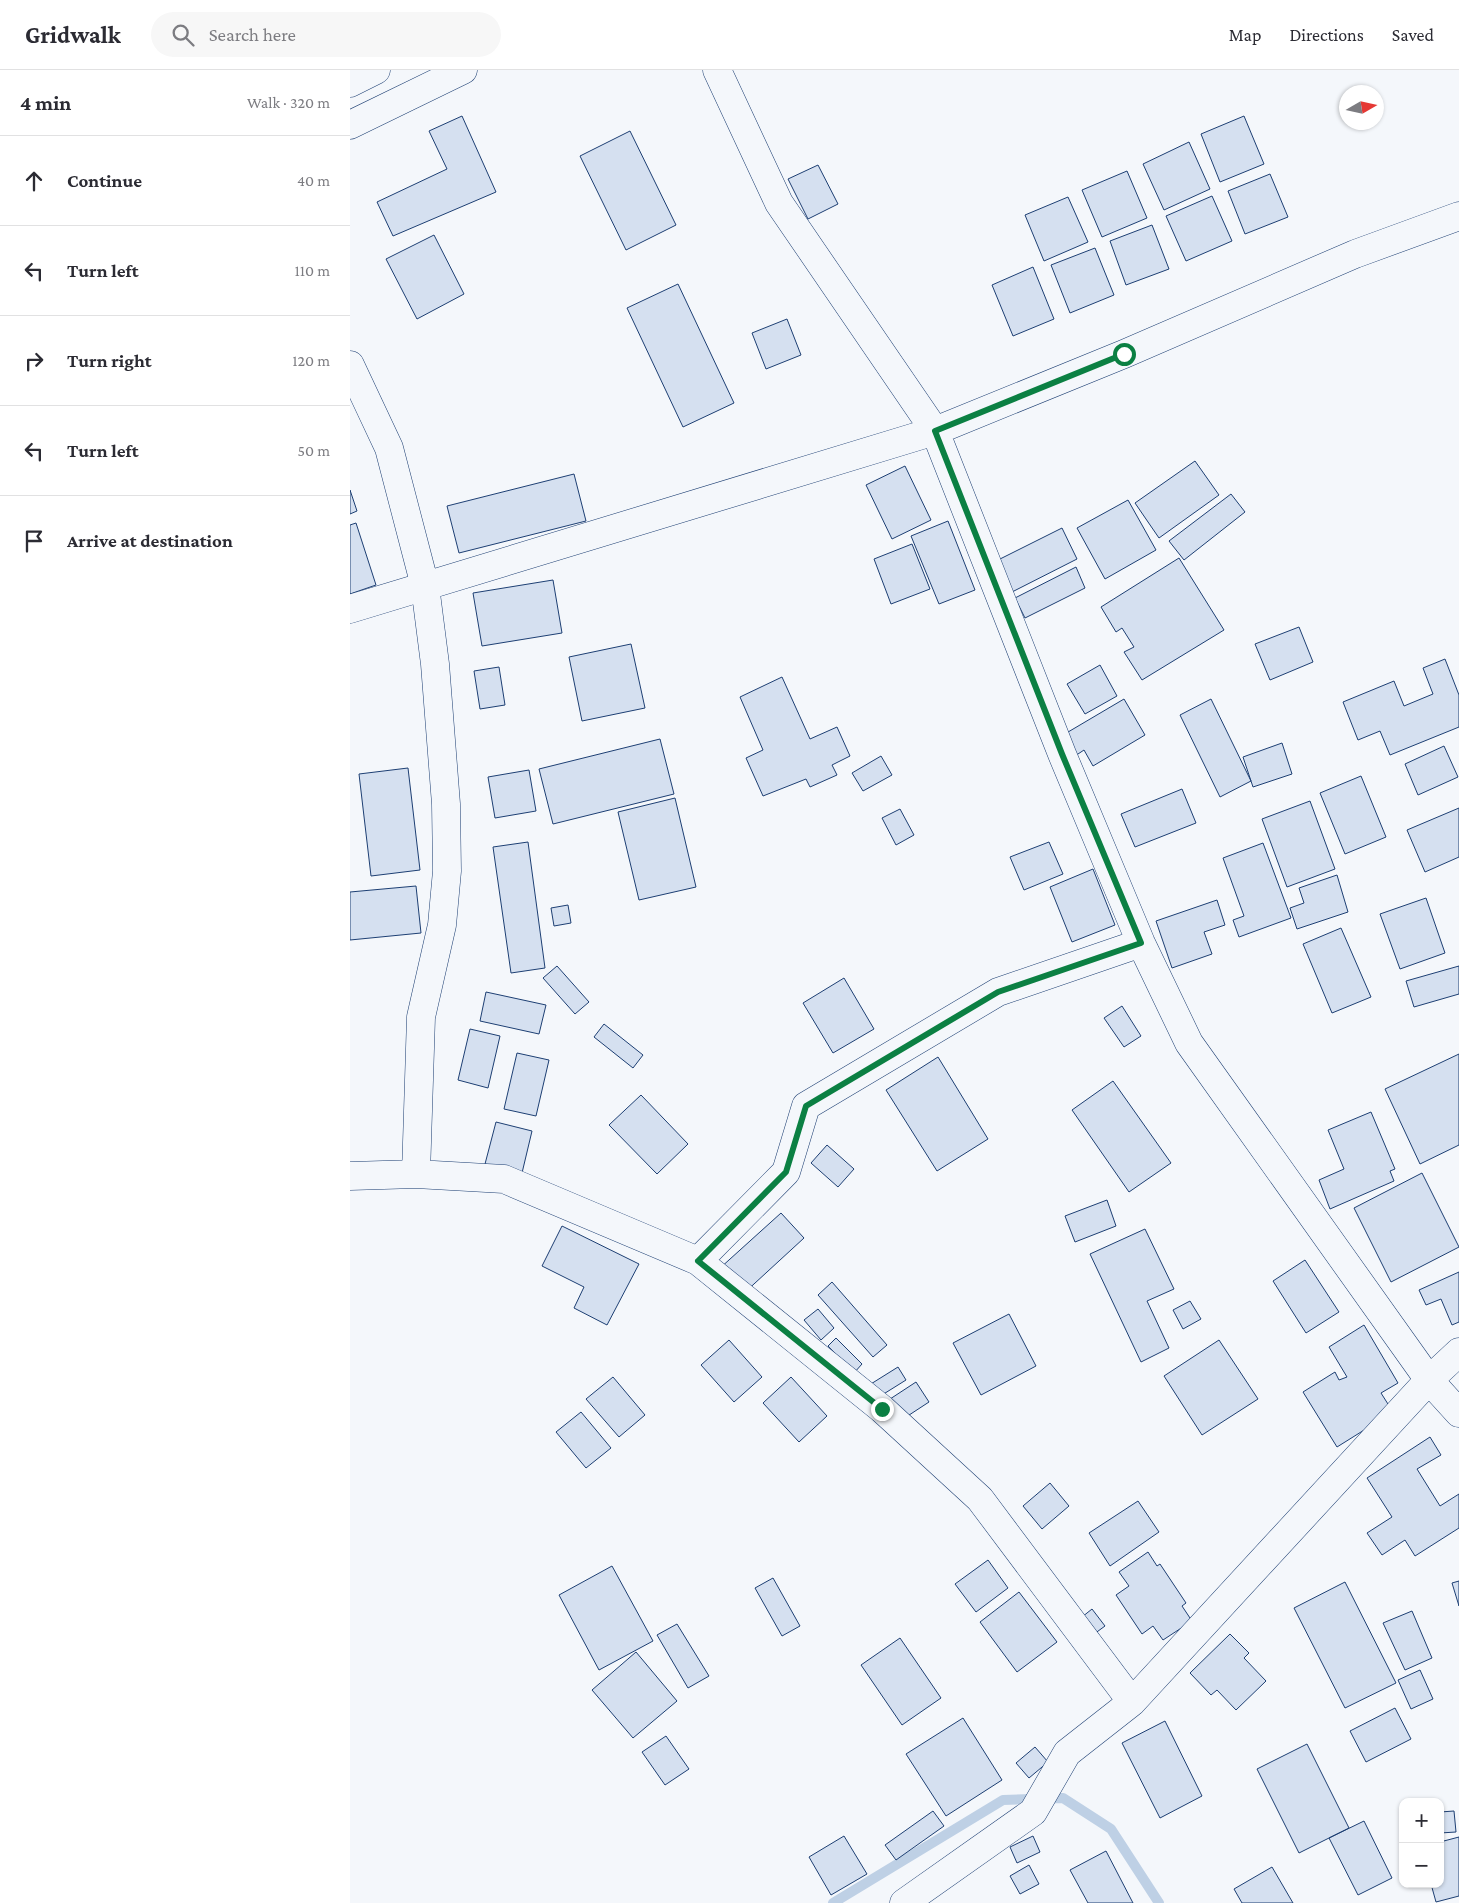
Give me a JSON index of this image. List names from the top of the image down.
{
  "north": "right",
  "page": {
    "header": "Gridwalk",
    "search": "Search here",
    "nav": ["Map", "Directions", "Saved"],
    "heading": ["4 min", "Walk · 320 m"],
    "list": [
      ["Continue", "40 m"],
      ["Turn left", "110 m"],
      ["Turn right", "120 m"],
      ["Turn left", "50 m"],
      "Arrive at destination"
    ],
    "map_buttons": ["+", "−"]
  }
}
